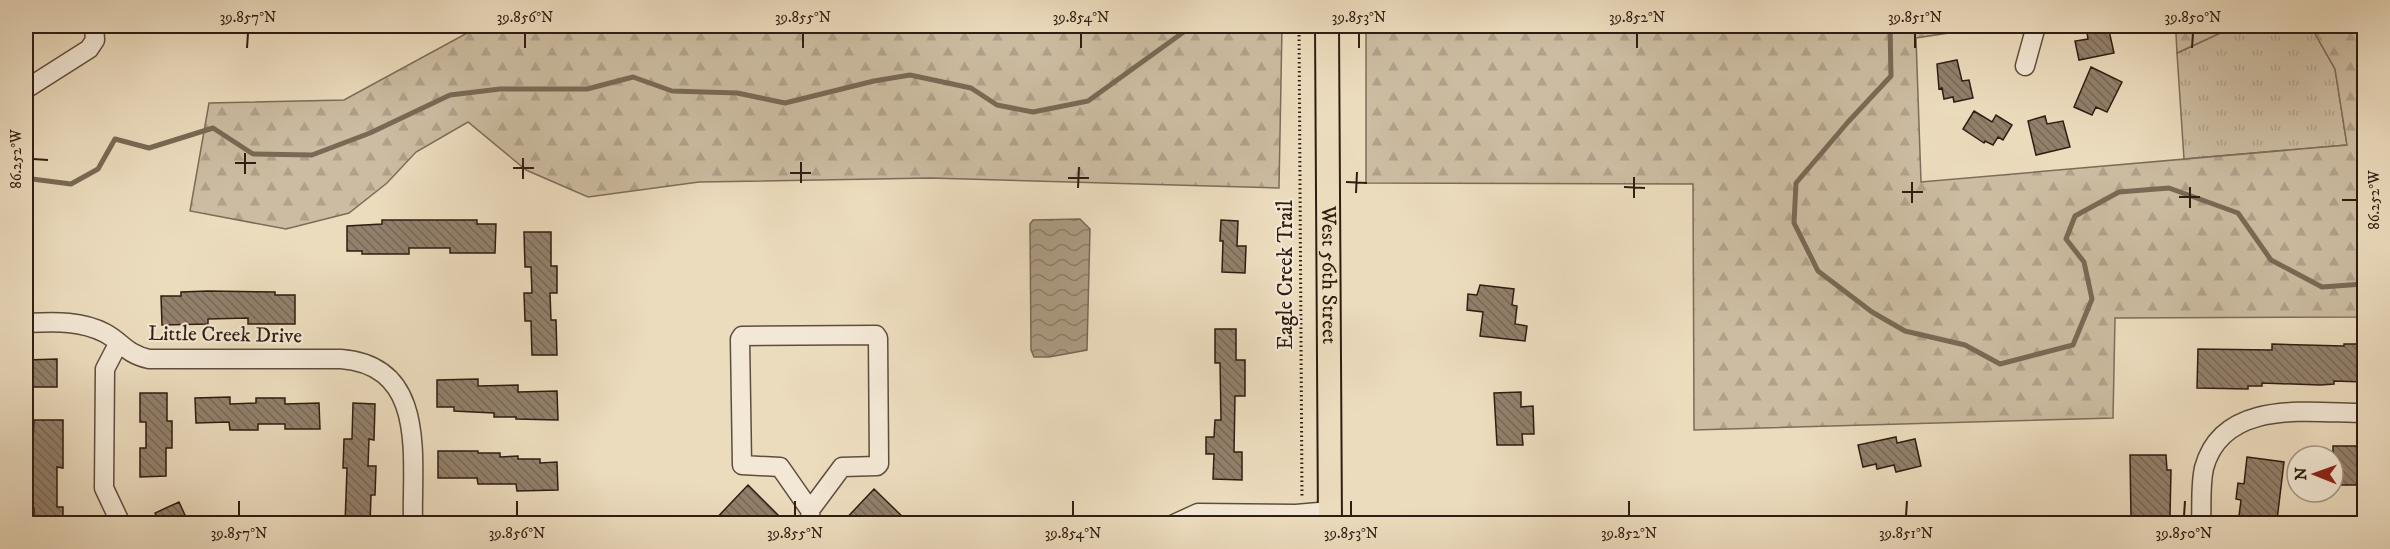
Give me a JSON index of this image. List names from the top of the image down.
{
  "streets": {
    "main road": ["West 56th Street"],
    "street": ["Little Creek Drive"],
    "path": ["Eagle Creek Trail"]
  },
  "north": "left",
  "coordinates": [
    "39.857°N",
    "39.856°N",
    "39.855°N",
    "39.854°N",
    "39.853°N",
    "39.852°N",
    "39.851°N",
    "39.850°N",
    "86.252°W"
  ]
}
